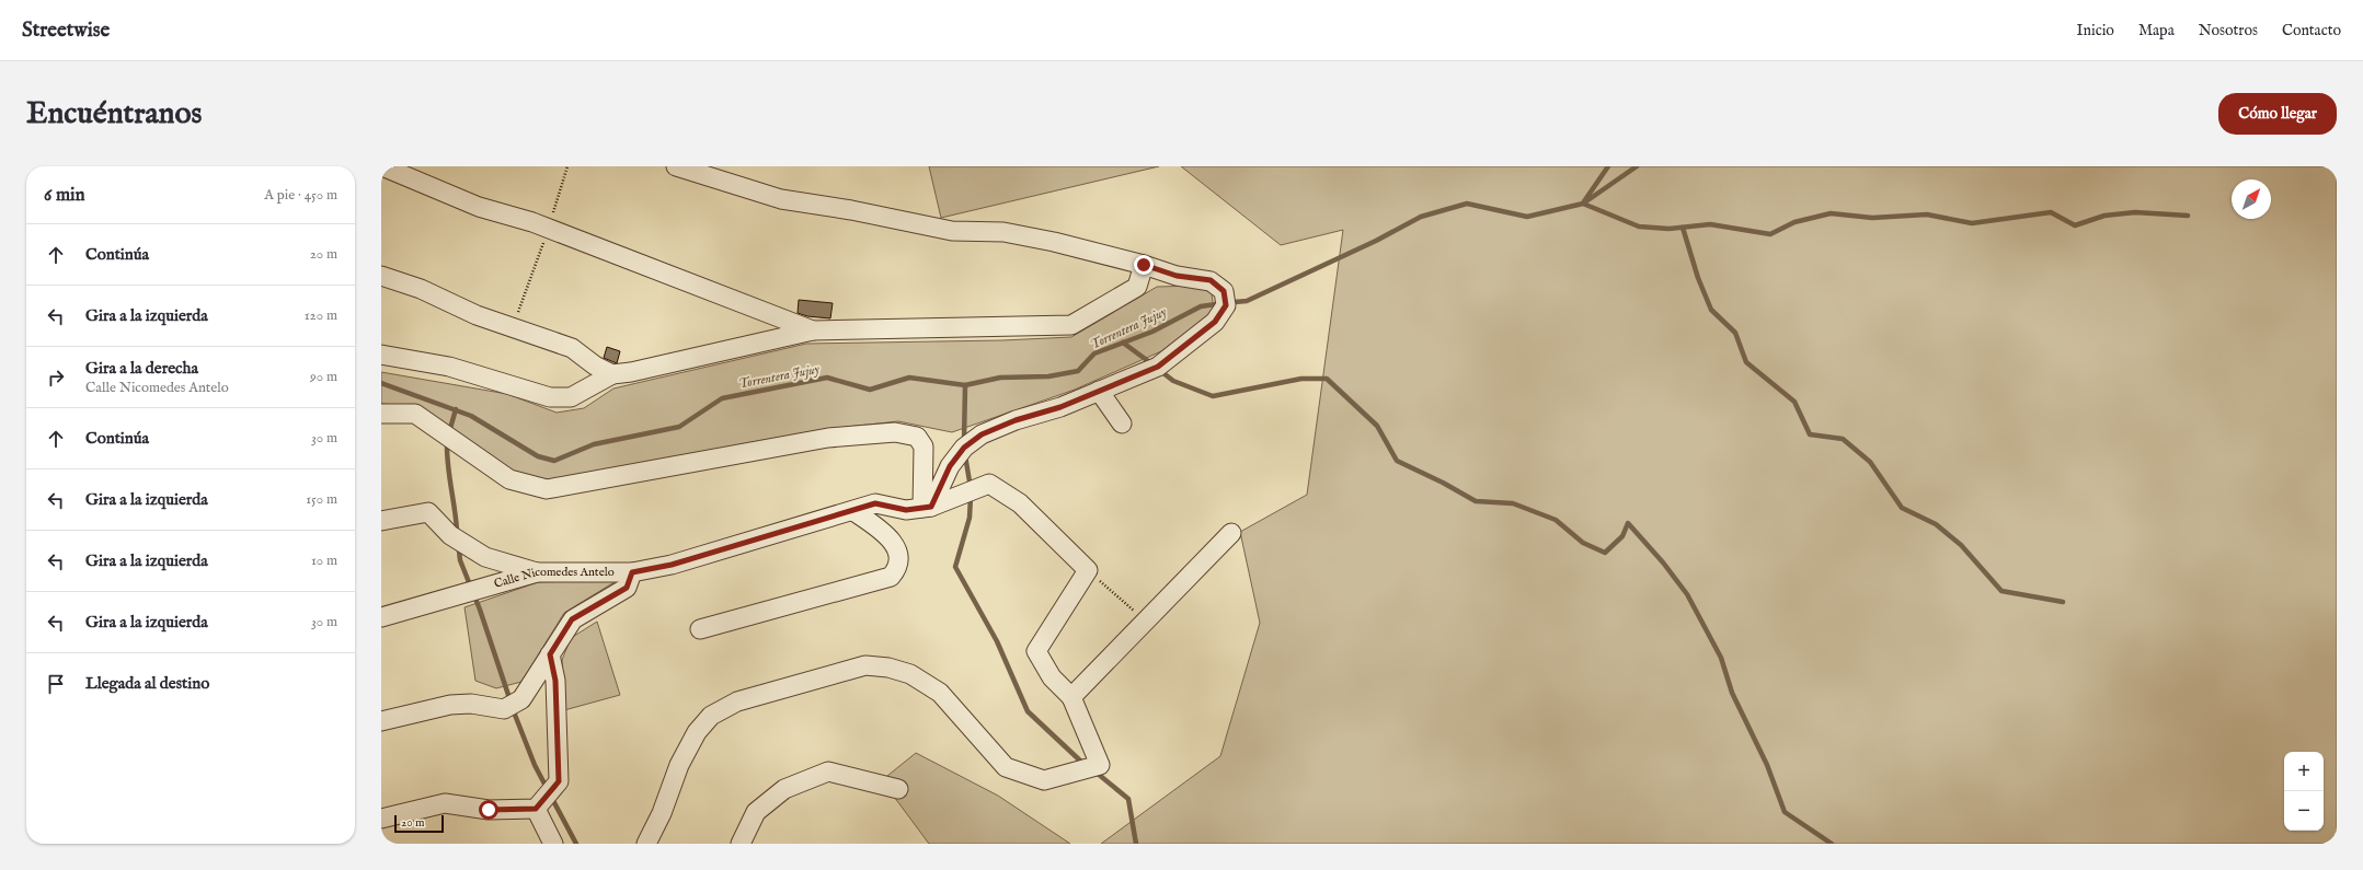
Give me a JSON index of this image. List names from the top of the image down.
{
  "streets": {
    "street": ["Calle Nicomedes Antelo"]
  },
  "water": ["Torrentera Jujuy"],
  "scale_bar": "20 m",
  "north": "top right",
  "page": {
    "header": "Streetwise",
    "nav": [
      "Inicio",
      "Mapa",
      "Nosotros",
      "Contacto"
    ],
    "buttons": "Cómo llegar",
    "title": "Encuéntranos",
    "heading": ["6 min", "A pie · 450 m"],
    "list": [
      ["Continúa", "20 m"],
      ["Gira a la izquierda", "120 m"],
      ["Gira a la derecha", "Calle Nicomedes Antelo", "90 m"],
      ["Continúa", "30 m"],
      ["Gira a la izquierda", "150 m"],
      ["Gira a la izquierda", "10 m"],
      ["Gira a la izquierda", "30 m"],
      "Llegada al destino"
    ],
    "map_buttons": ["+", "−"],
    "scale": "20 m"
  }
}
